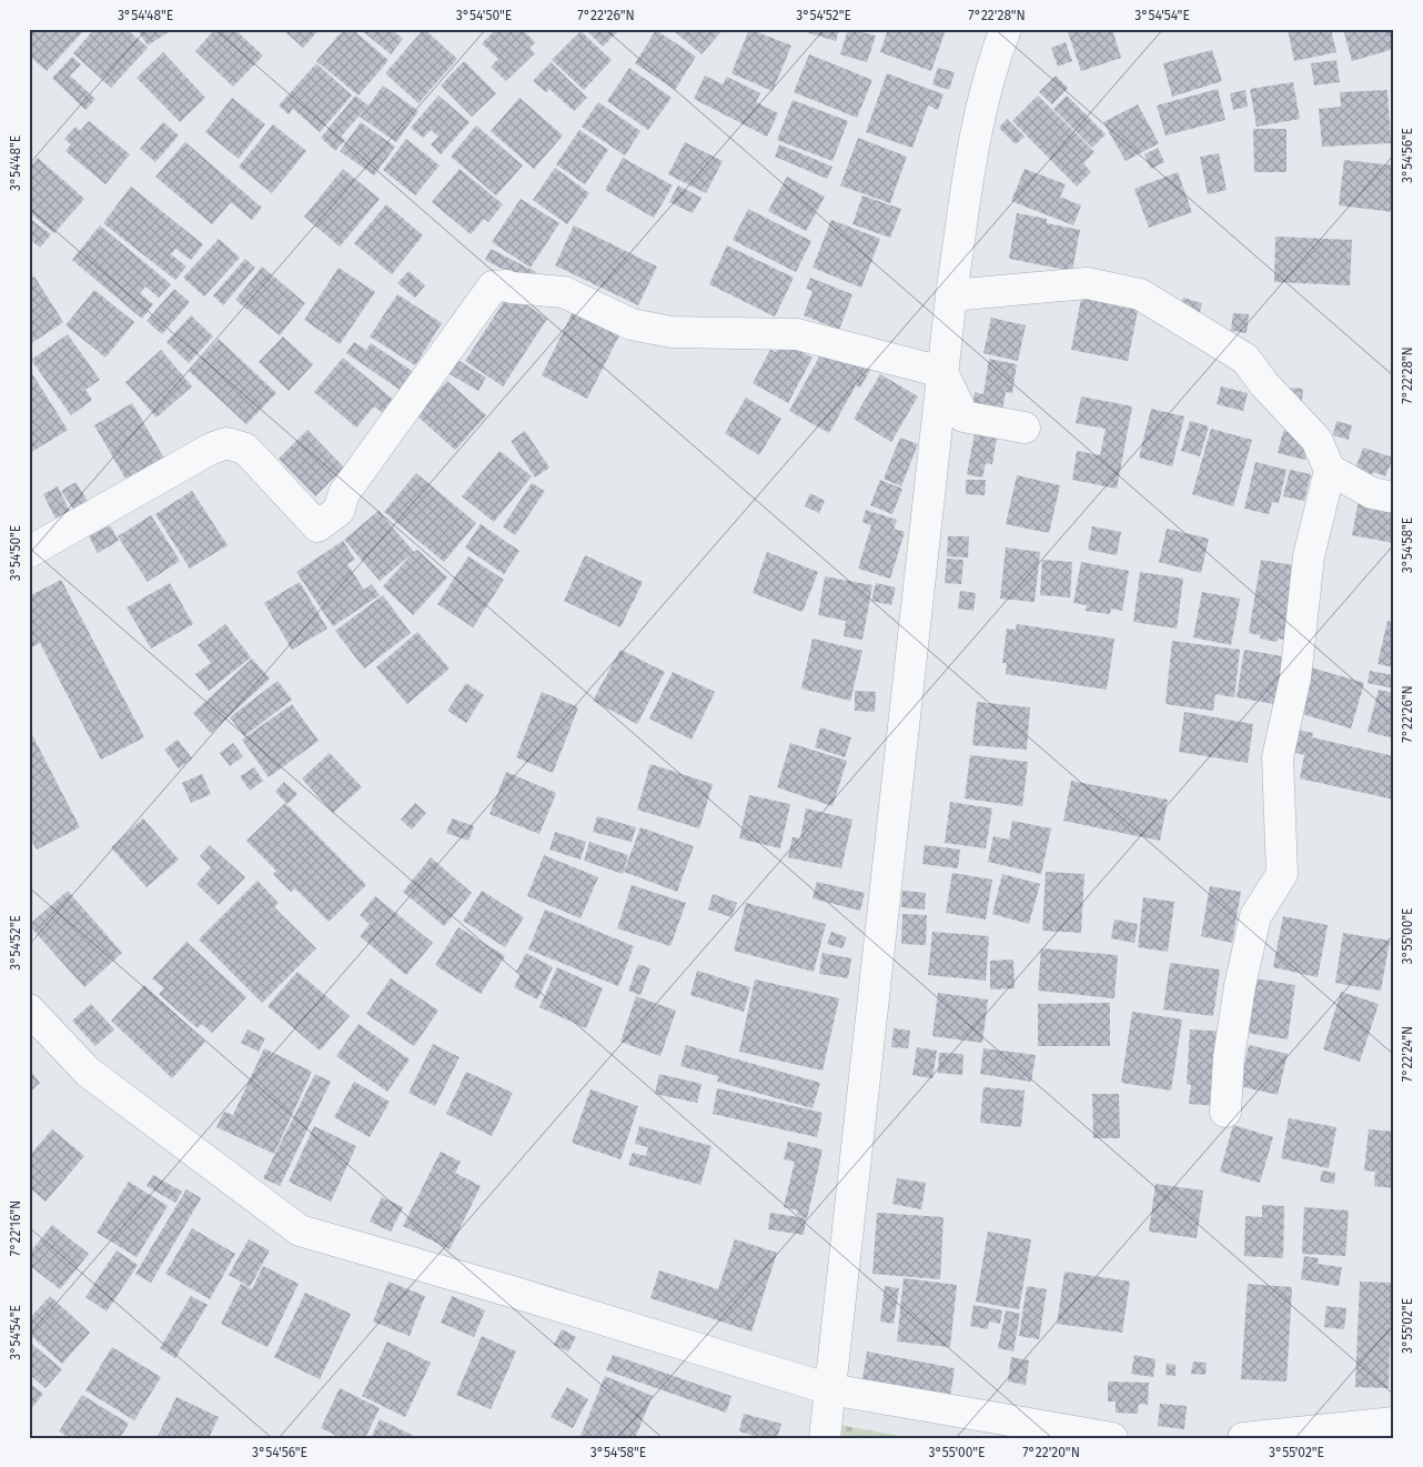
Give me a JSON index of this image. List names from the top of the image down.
{
  "coordinates": [
    "3°54'48\"E",
    "3°54'50\"E",
    "7°22'26\"N",
    "3°54'52\"E",
    "7°22'28\"N",
    "3°54'54\"E",
    "3°54'56\"E",
    "3°54'58\"E",
    "3°55'00\"E",
    "7°22'24\"N",
    "7°22'16\"N",
    "3°55'02\"E",
    "7°22'20\"N"
  ]
}
